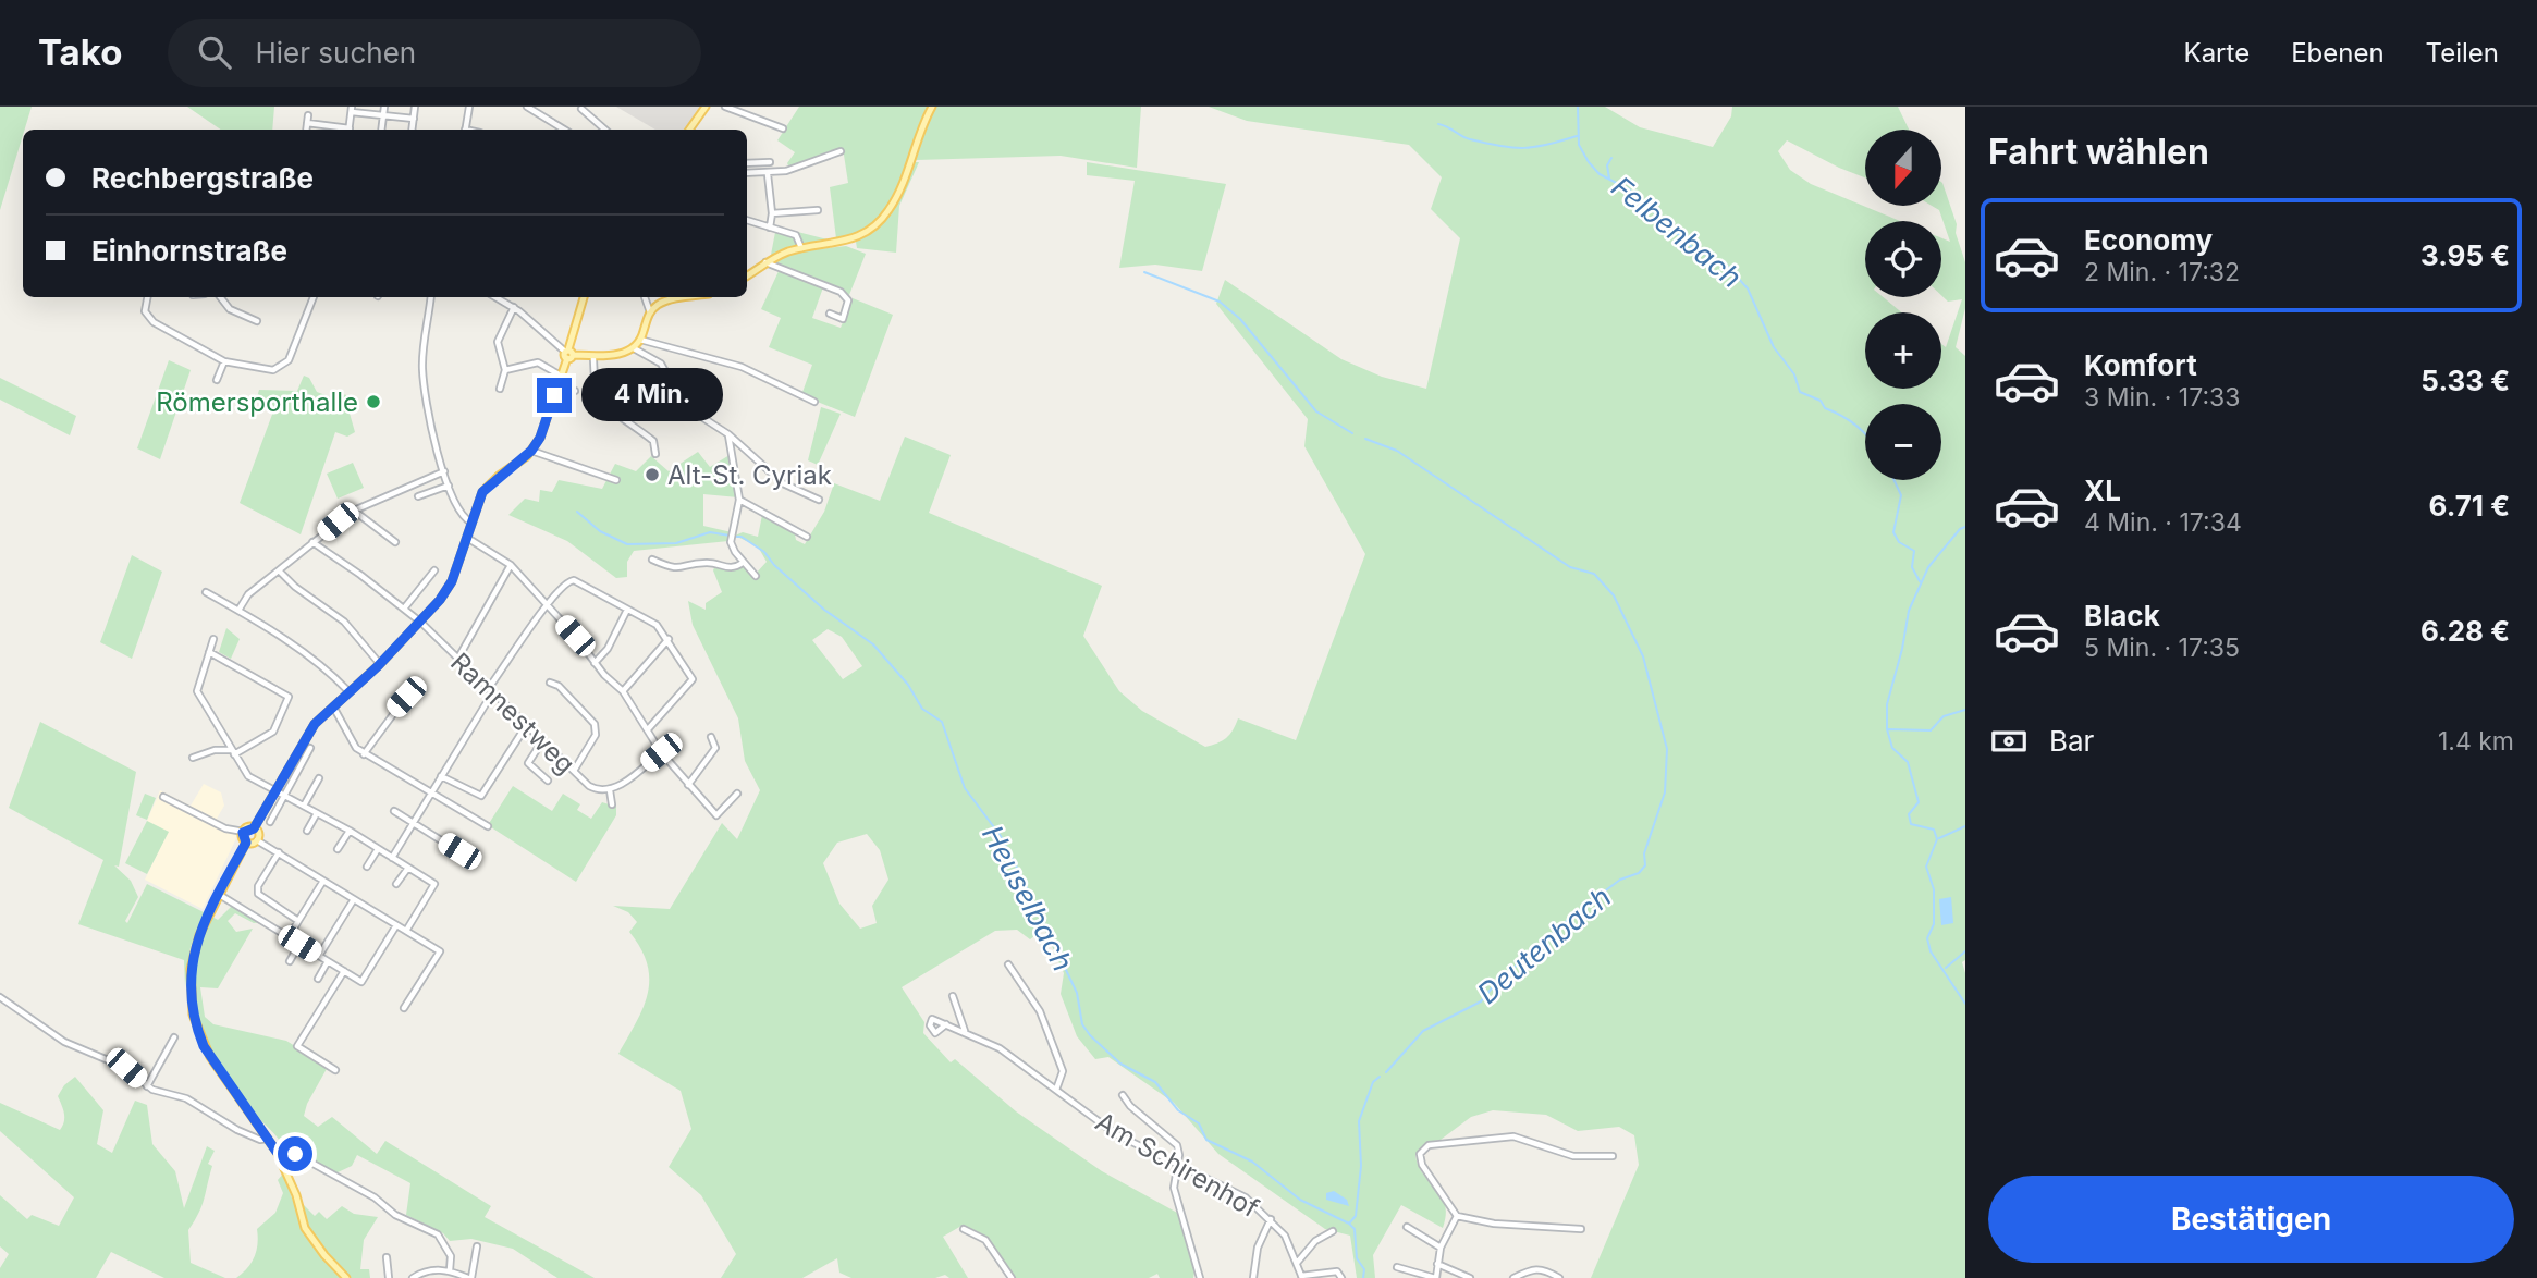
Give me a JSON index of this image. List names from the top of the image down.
{
  "streets": {
    "street": ["Ramnestweg", "Am Schirenhof"]
  },
  "water": ["Felbenbach", "Heuselbach", "Deutenbach"],
  "places": ["Römersporthalle", "Alt-St. Cyriak"],
  "north": "bottom",
  "page": {
    "header": "Tako",
    "search": "Hier suchen",
    "nav": ["Karte", "Ebenen", "Teilen"],
    "heading": "Fahrt wählen",
    "map_buttons": ["+", "−"],
    "banner": ["Rechbergstraße", "Einhornstraße"],
    "list": [
      {
        "name": "Economy",
        "note": "2 Min. · 17:32",
        "value": "3.95 €"
      },
      {
        "name": "Komfort",
        "note": "3 Min. · 17:33",
        "value": "5.33 €"
      },
      {
        "name": "XL",
        "note": "4 Min. · 17:34",
        "value": "6.71 €"
      },
      {
        "name": "Black",
        "note": "5 Min. · 17:35",
        "value": "6.28 €"
      }
    ],
    "bubble": "4 Min.",
    "pay": ["Bar", "1.4 km"],
    "buttons": "Bestätigen"
  }
}
